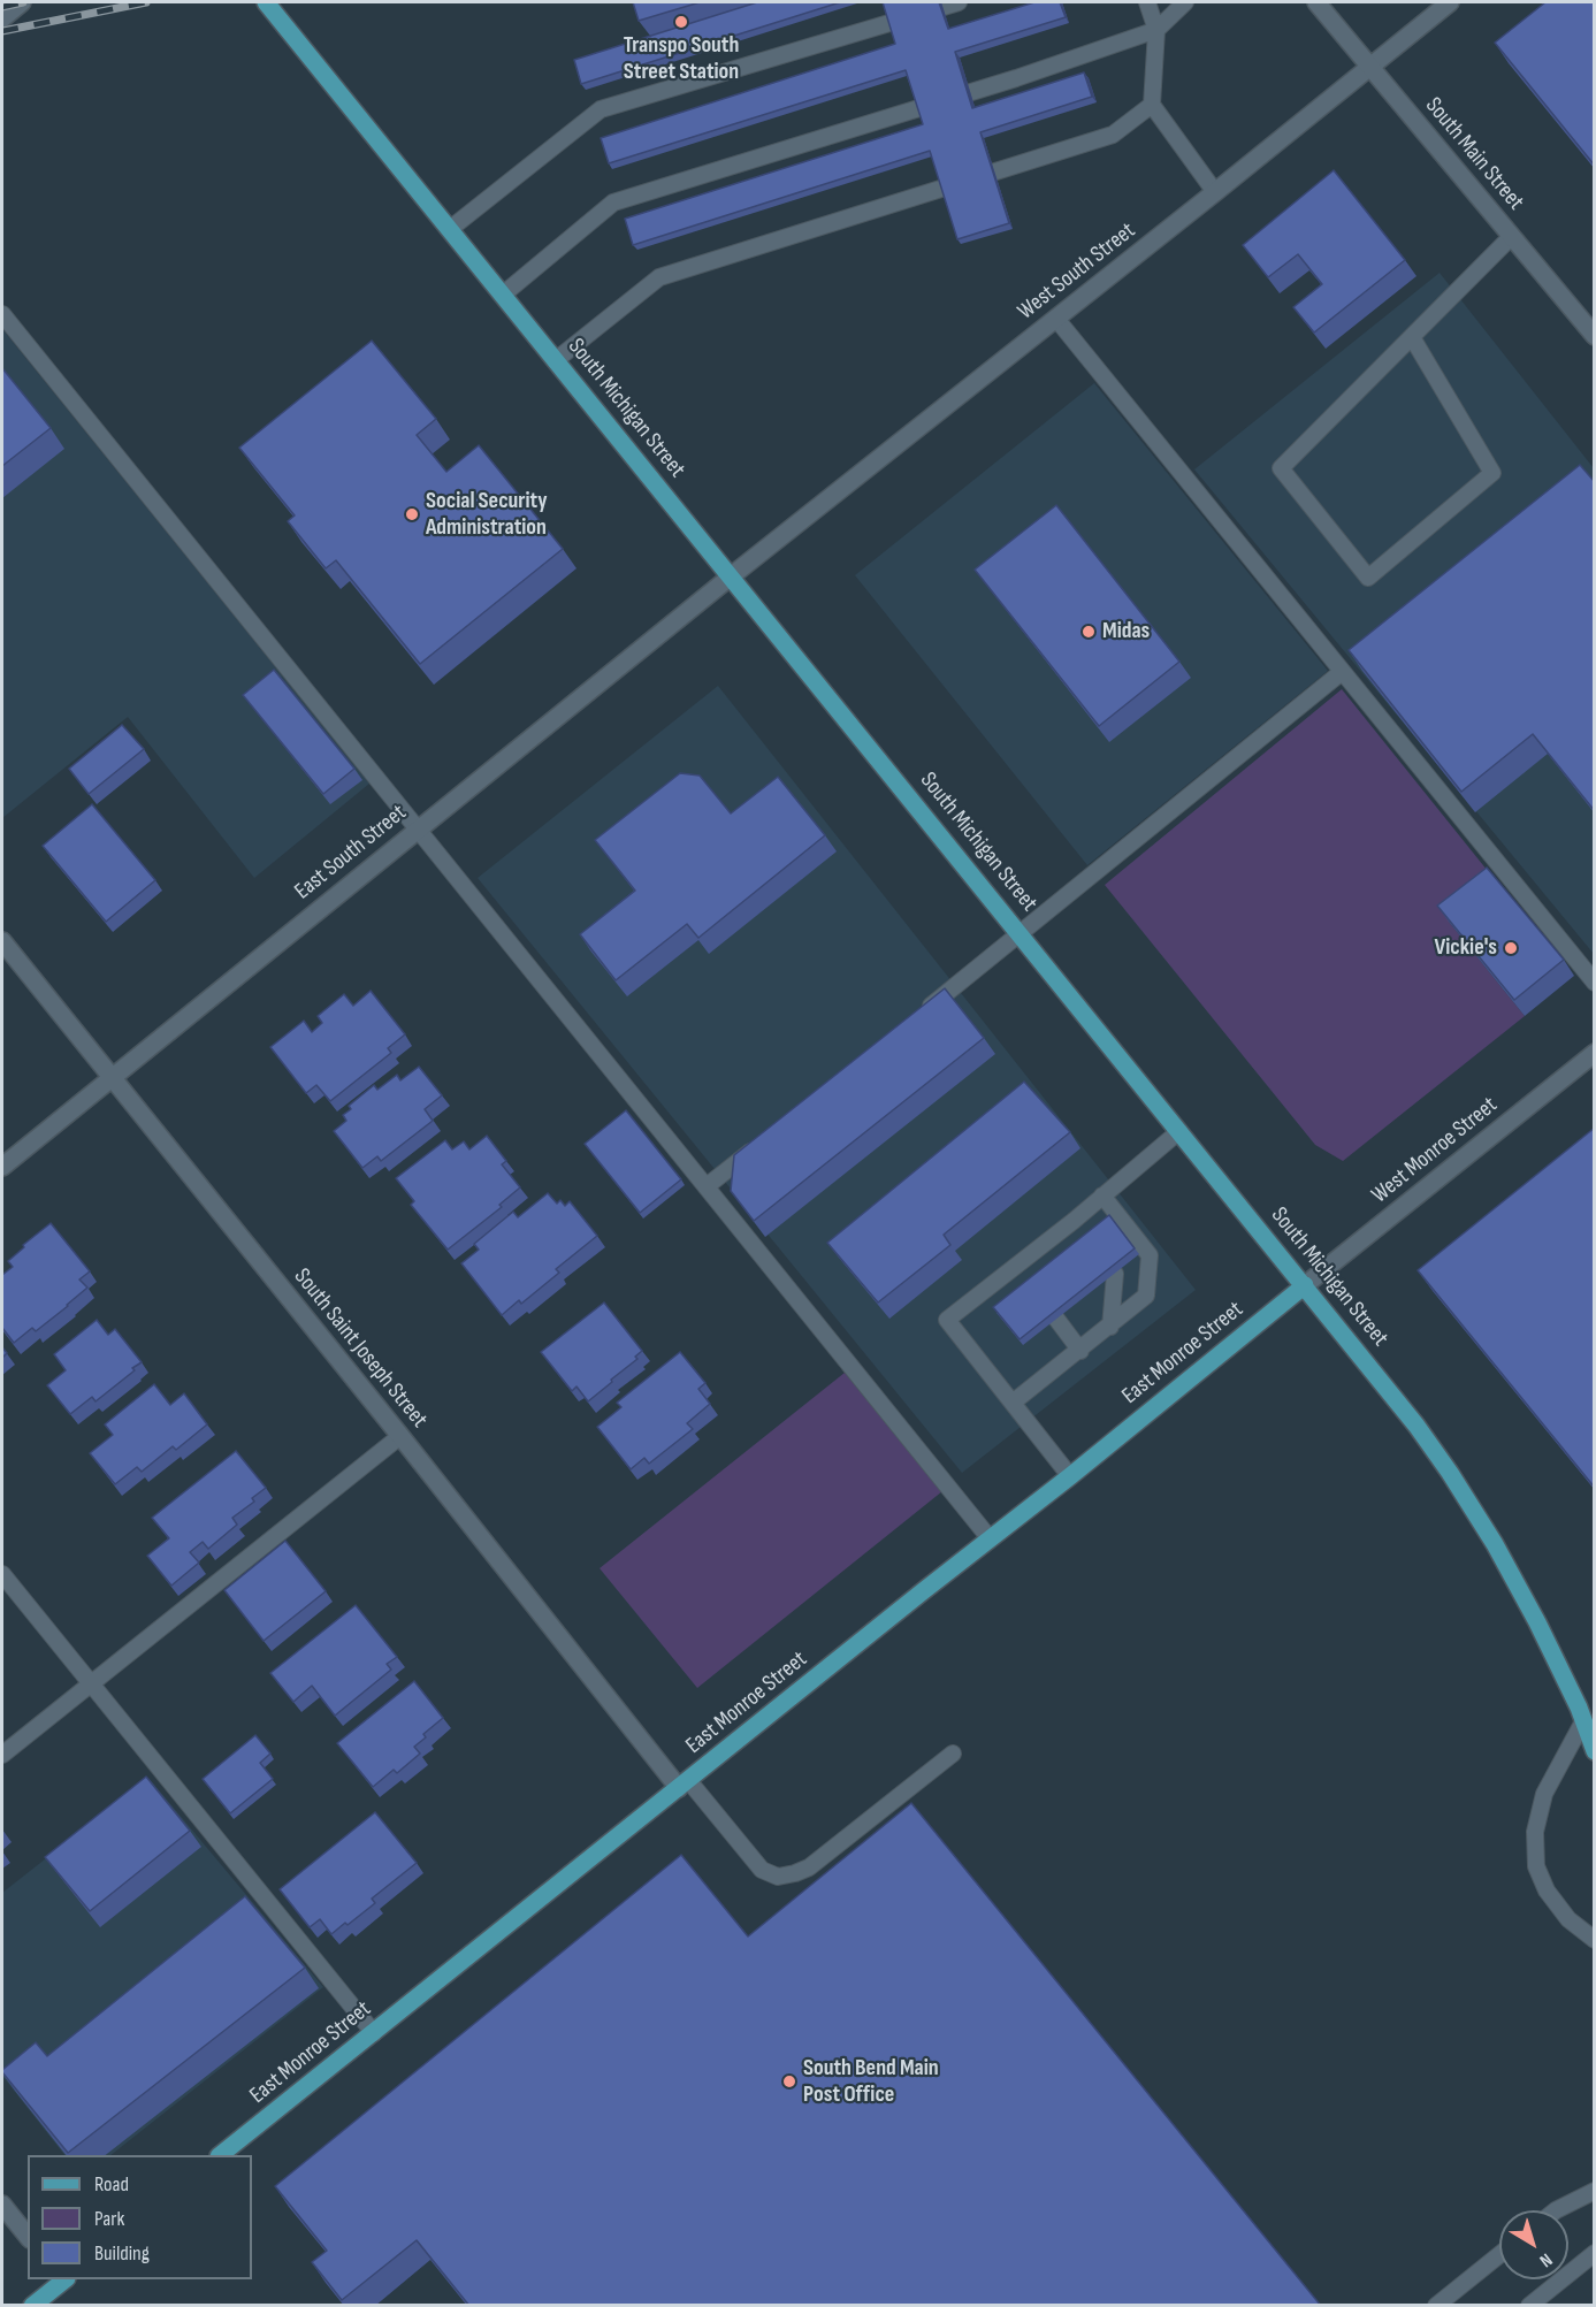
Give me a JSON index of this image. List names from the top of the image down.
{
  "streets": {
    "main road": ["South Michigan Street", "East Monroe Street"],
    "street": [
      "South Main Street",
      "West South Street",
      "East South Street",
      "West Monroe Street",
      "South Saint Joseph Street"
    ]
  },
  "crossings": [
    ["South Main Street", "West South Street"],
    ["West South Street", "South Michigan Street"],
    ["West South Street", "East South Street"],
    ["South Michigan Street", "East South Street"],
    ["South Michigan Street", "West Monroe Street"],
    ["South Michigan Street", "East Monroe Street"],
    ["East South Street", "South Saint Joseph Street"],
    ["West Monroe Street", "East Monroe Street"],
    ["South Saint Joseph Street", "East Monroe Street"]
  ],
  "places": [
    "Transpo South Street Station",
    "Social Security Administration",
    "Midas",
    "Vickie's",
    "South Bend Main Post Office"
  ],
  "legend": ["Road", "Park", "Building"],
  "north": "bottom right"
}
